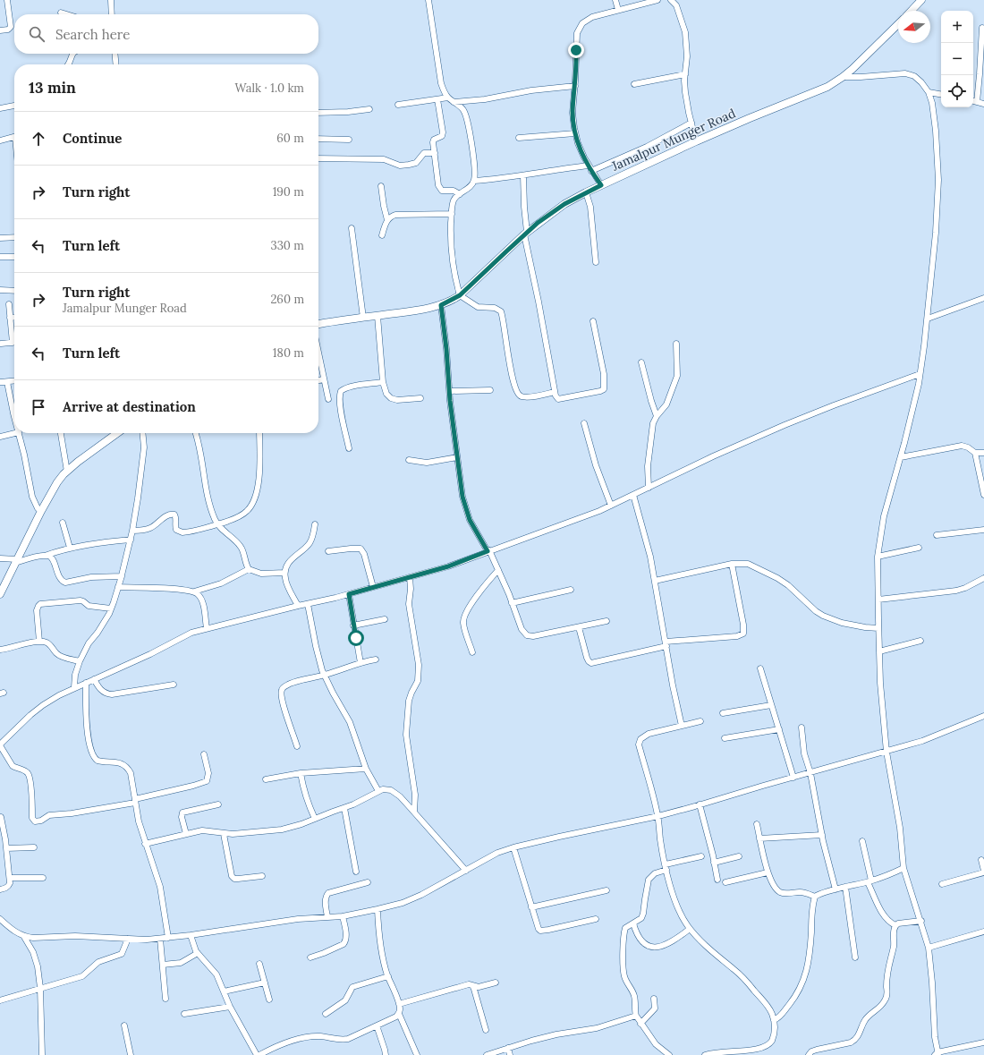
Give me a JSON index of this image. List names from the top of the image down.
{
  "streets": {
    "street": ["Jamalpur Munger Road"]
  },
  "north": "left",
  "page": {
    "map_buttons": ["+", "−"],
    "search": "Search here",
    "heading": ["13 min", "Walk · 1.0 km"],
    "list": [
      ["Continue", "60 m"],
      ["Turn right", "190 m"],
      ["Turn left", "330 m"],
      ["Turn right", "Jamalpur Munger Road", "260 m"],
      ["Turn left", "180 m"],
      "Arrive at destination"
    ]
  }
}
